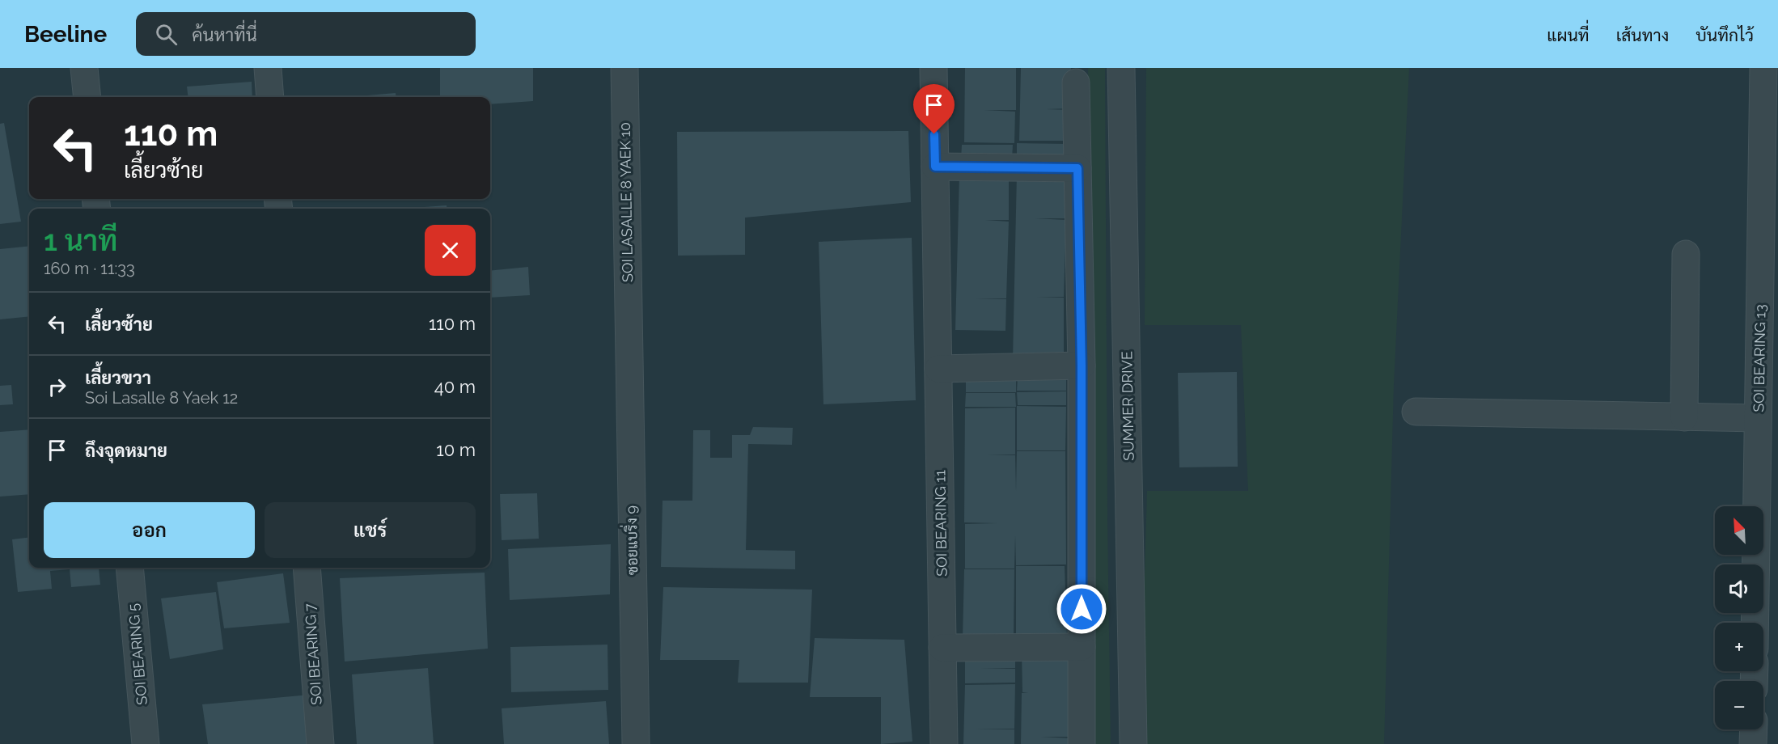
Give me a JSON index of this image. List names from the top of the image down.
{
  "streets": {
    "street": [
      "SOI LASALLE 8 YAEK 10",
      "SOI BEARING 13",
      "SUMMER DRIVE",
      "SOI BEARING 11",
      "ซอยแบริ่ง 9",
      "SOI BEARING 5",
      "SOI BEARING 7"
    ]
  },
  "crossings": [
    ["SOI LASALLE 8 YAEK 10", "ซอยแบริ่ง 9"]
  ],
  "north": "top left",
  "page": {
    "header": "Beeline",
    "search": "ค้นหาที่นี่",
    "nav": ["แผนที่", "เส้นทาง", "บันทึกไว้"],
    "turn": ["110 m", "เลี้ยวซ้าย"],
    "heading": ["1 นาที", "160 m · 11:33"],
    "list": [
      {
        "name": "เลี้ยวซ้าย",
        "value": "110 m"
      },
      {
        "name": "เลี้ยวขวา",
        "note": "Soi Lasalle 8 Yaek 12",
        "value": "40 m"
      },
      {
        "name": "ถึงจุดหมาย",
        "value": "10 m"
      }
    ],
    "buttons": ["ออก", "แชร์"],
    "map_buttons": ["+", "−"]
  }
}
